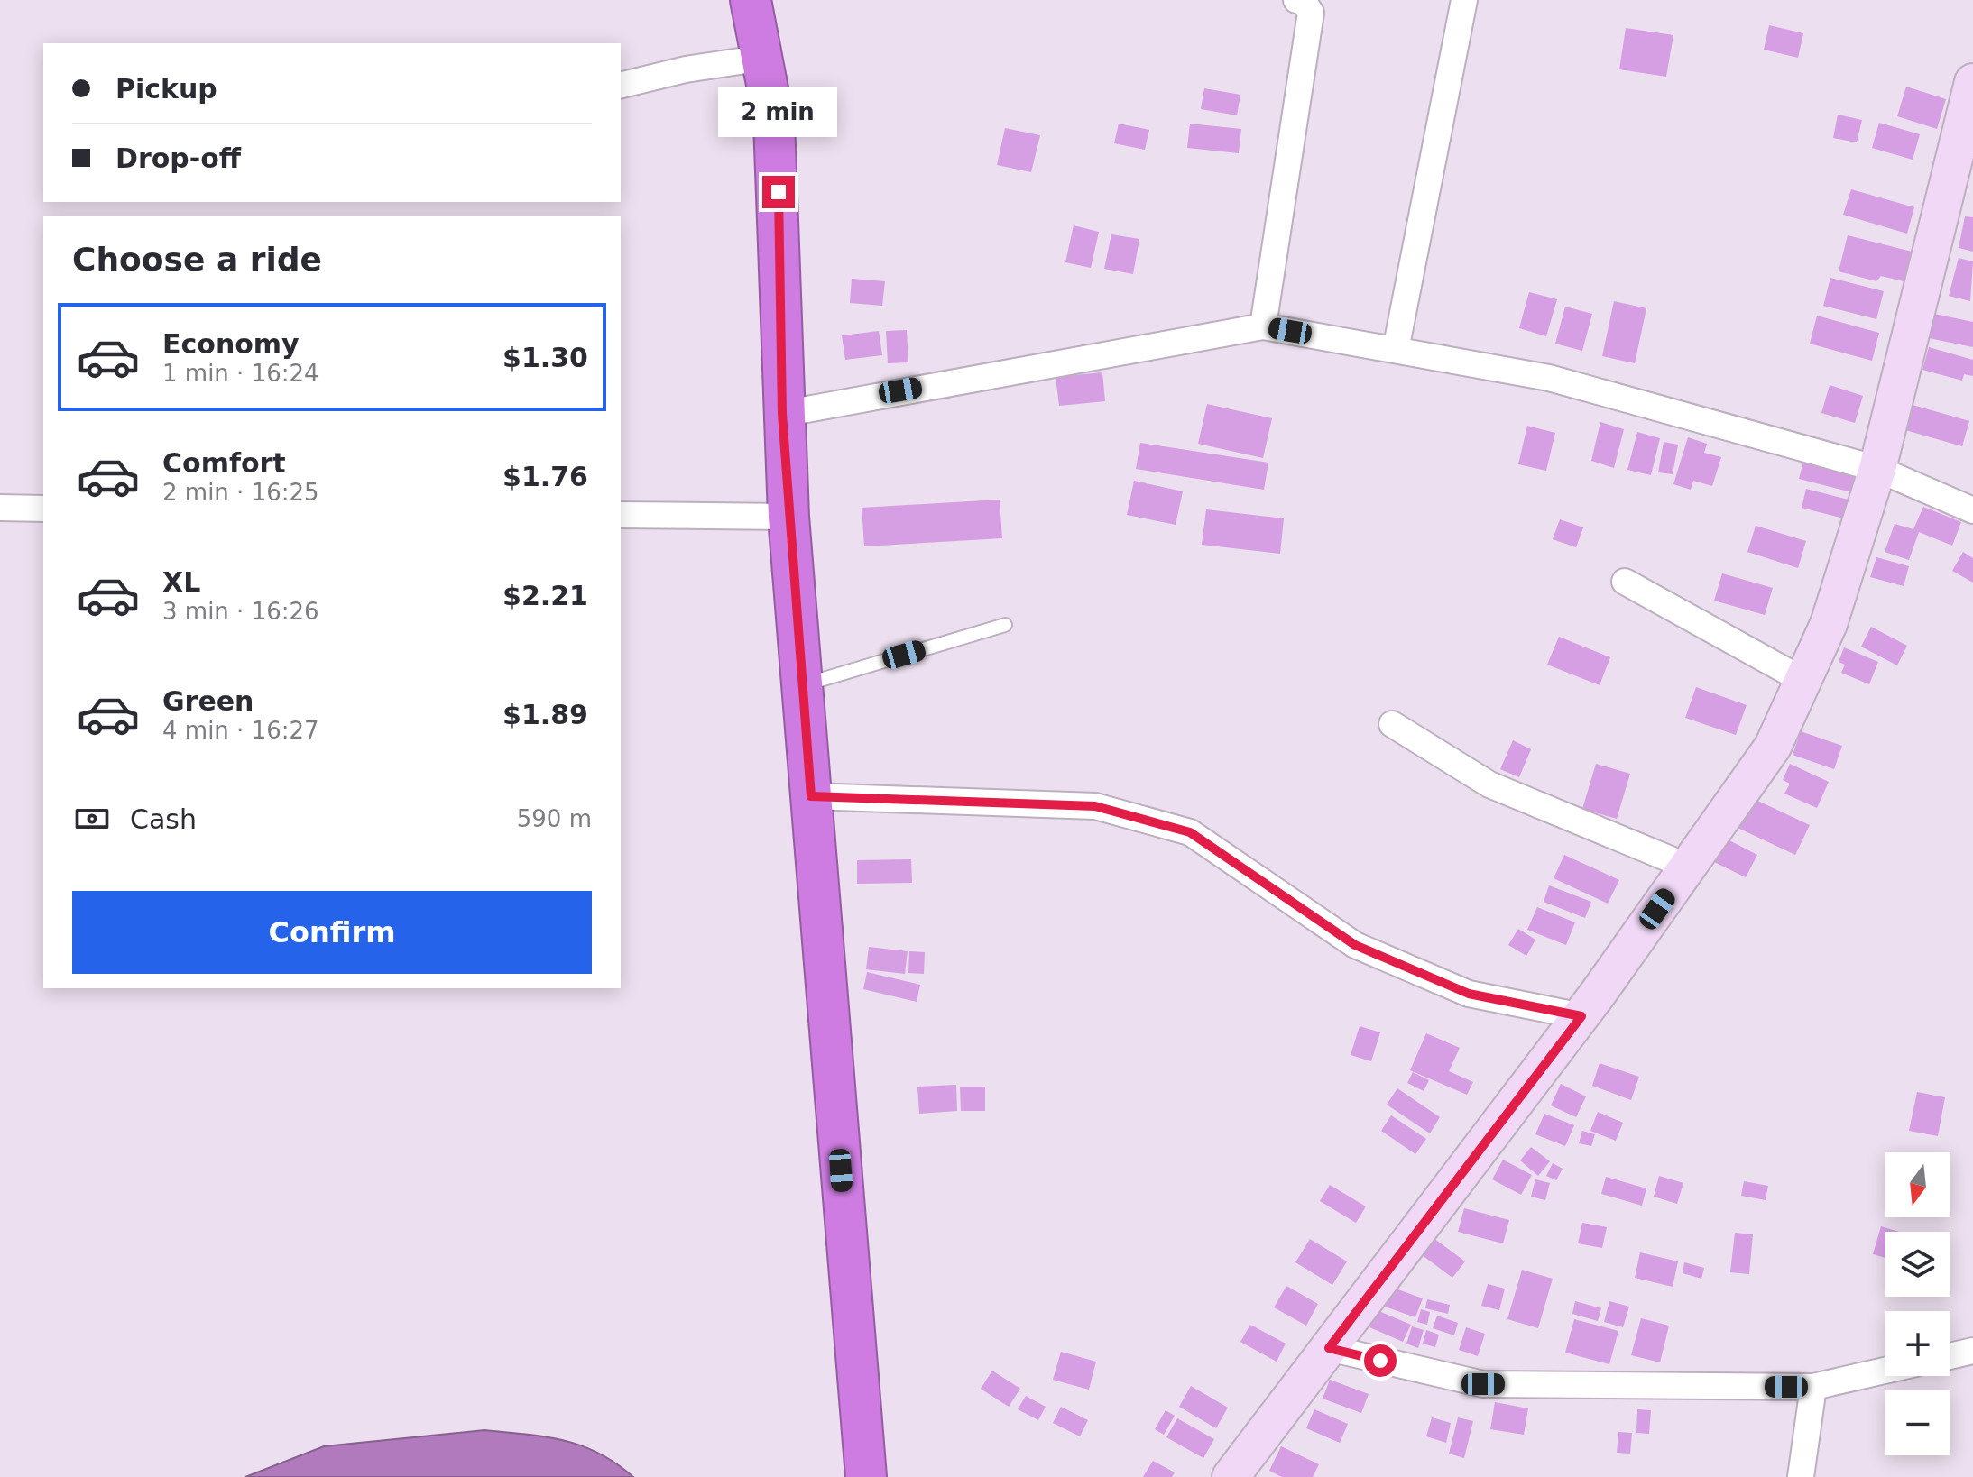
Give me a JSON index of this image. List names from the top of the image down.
{
  "north": "bottom",
  "page": {
    "banner": ["Pickup", "Drop-off"],
    "bubble": "2 min",
    "heading": "Choose a ride",
    "list": [
      {
        "name": "Economy",
        "note": "1 min · 16:24",
        "value": "$1.30"
      },
      {
        "name": "Comfort",
        "note": "2 min · 16:25",
        "value": "$1.76"
      },
      {
        "name": "XL",
        "note": "3 min · 16:26",
        "value": "$2.21"
      },
      {
        "name": "Green",
        "note": "4 min · 16:27",
        "value": "$1.89"
      }
    ],
    "pay": ["Cash", "590 m"],
    "buttons": "Confirm",
    "map_buttons": ["+", "−"]
  }
}
